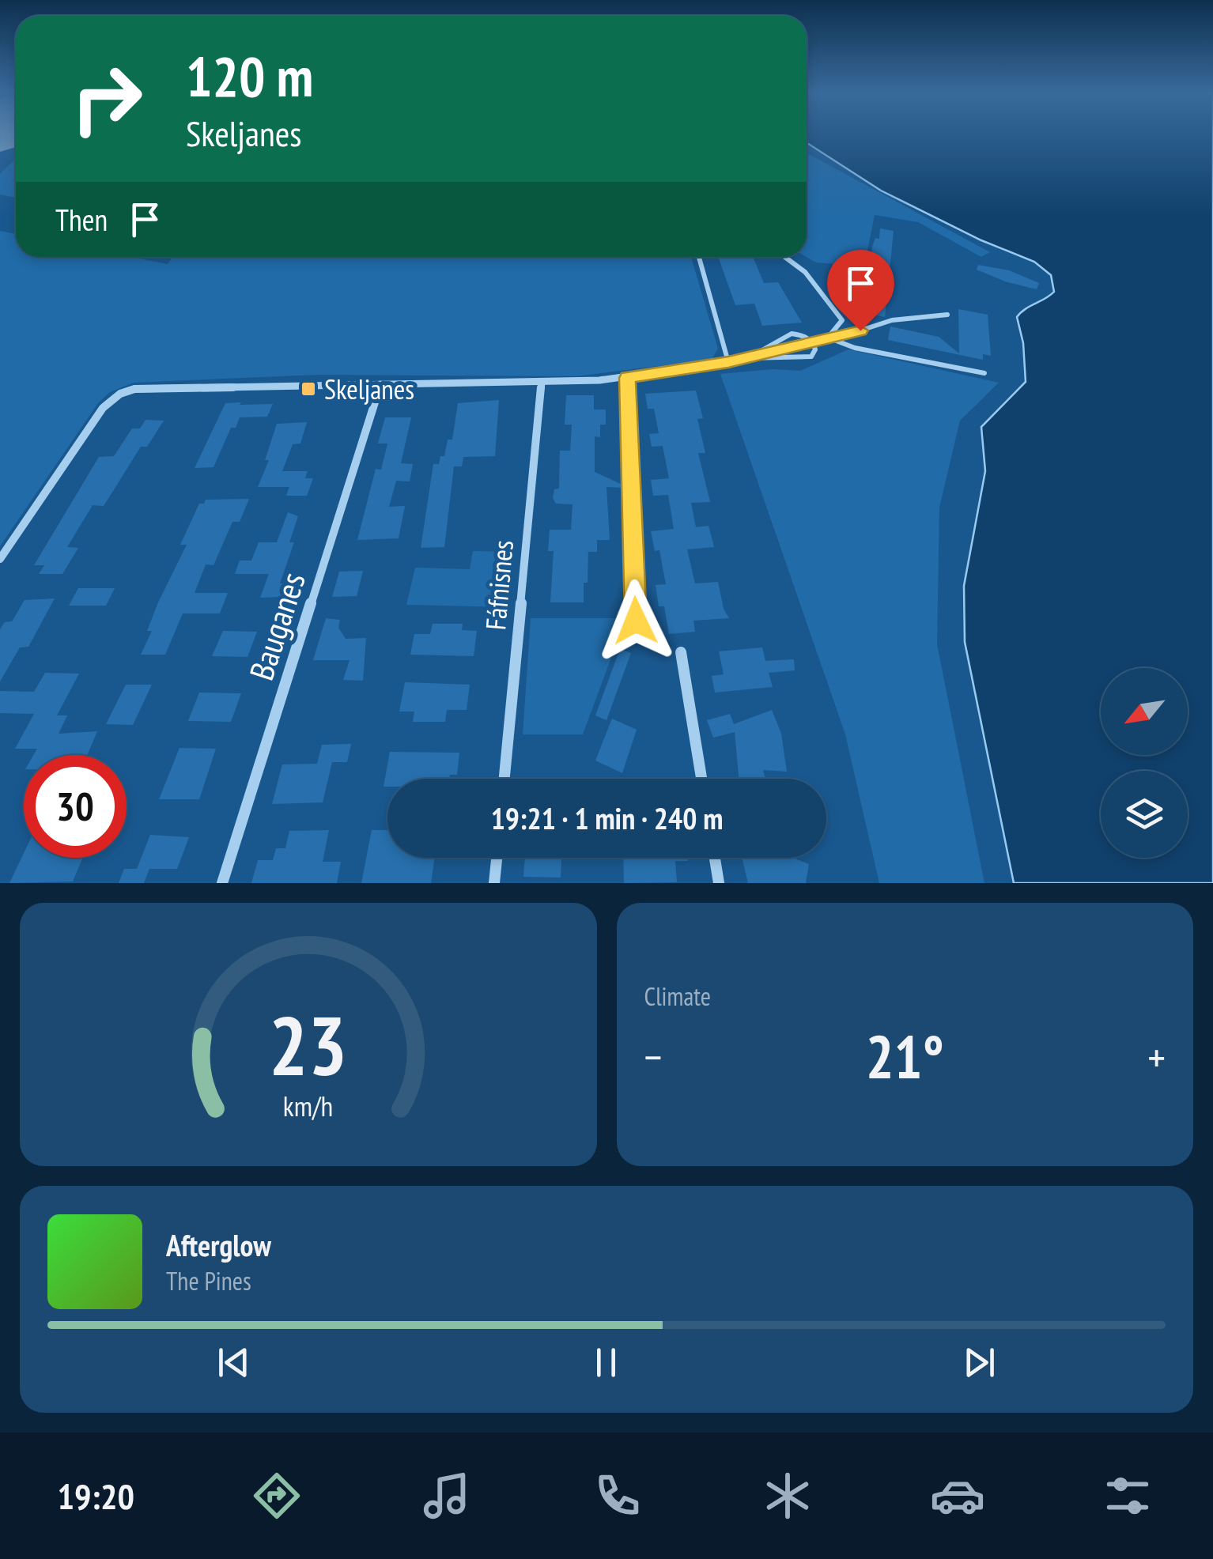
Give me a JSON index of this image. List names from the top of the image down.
{
  "streets": {
    "street": ["Fáfnisnes", "Bauganes"]
  },
  "places": {
    "transit": ["Skeljanes"]
  },
  "north": "bottom left",
  "page": {
    "turn": ["120 m", "Skeljanes"],
    "then": "Then",
    "limit": "30",
    "trip": "19:21 · 1 min · 240 m",
    "tile": "Climate",
    "heat": ["−", "21°", "+"],
    "song": ["Afterglow", "The Pines"],
    "tabs": "19:20",
    "gauge": ["23", "km/h"]
  }
}
